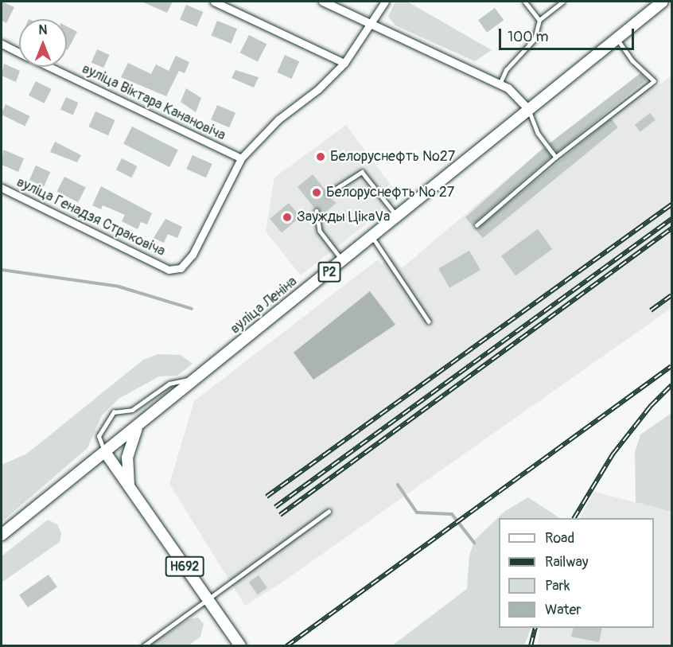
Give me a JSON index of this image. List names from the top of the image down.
{
  "streets": {
    "main road": ["Р2", "вуліца Леніна", "Н692"],
    "street": ["вуліца Віктара Канановіча", "вуліца Генадзя Страковіча"]
  },
  "crossings": [
    ["вуліца Віктара Канановіча", "вуліца Генадзя Страковіча"],
    ["Р2", "вуліца Леніна"],
    ["Р2", "Н692"],
    ["вуліца Леніна", "Н692"]
  ],
  "places": ["Белоруснефть №27", "Белоруснефть № 27", "Заужды ЦікаVа"],
  "legend": [
    "Road",
    "Railway",
    "Park",
    "Water"
  ],
  "scale_bar": "100 m",
  "north": "top"
}
